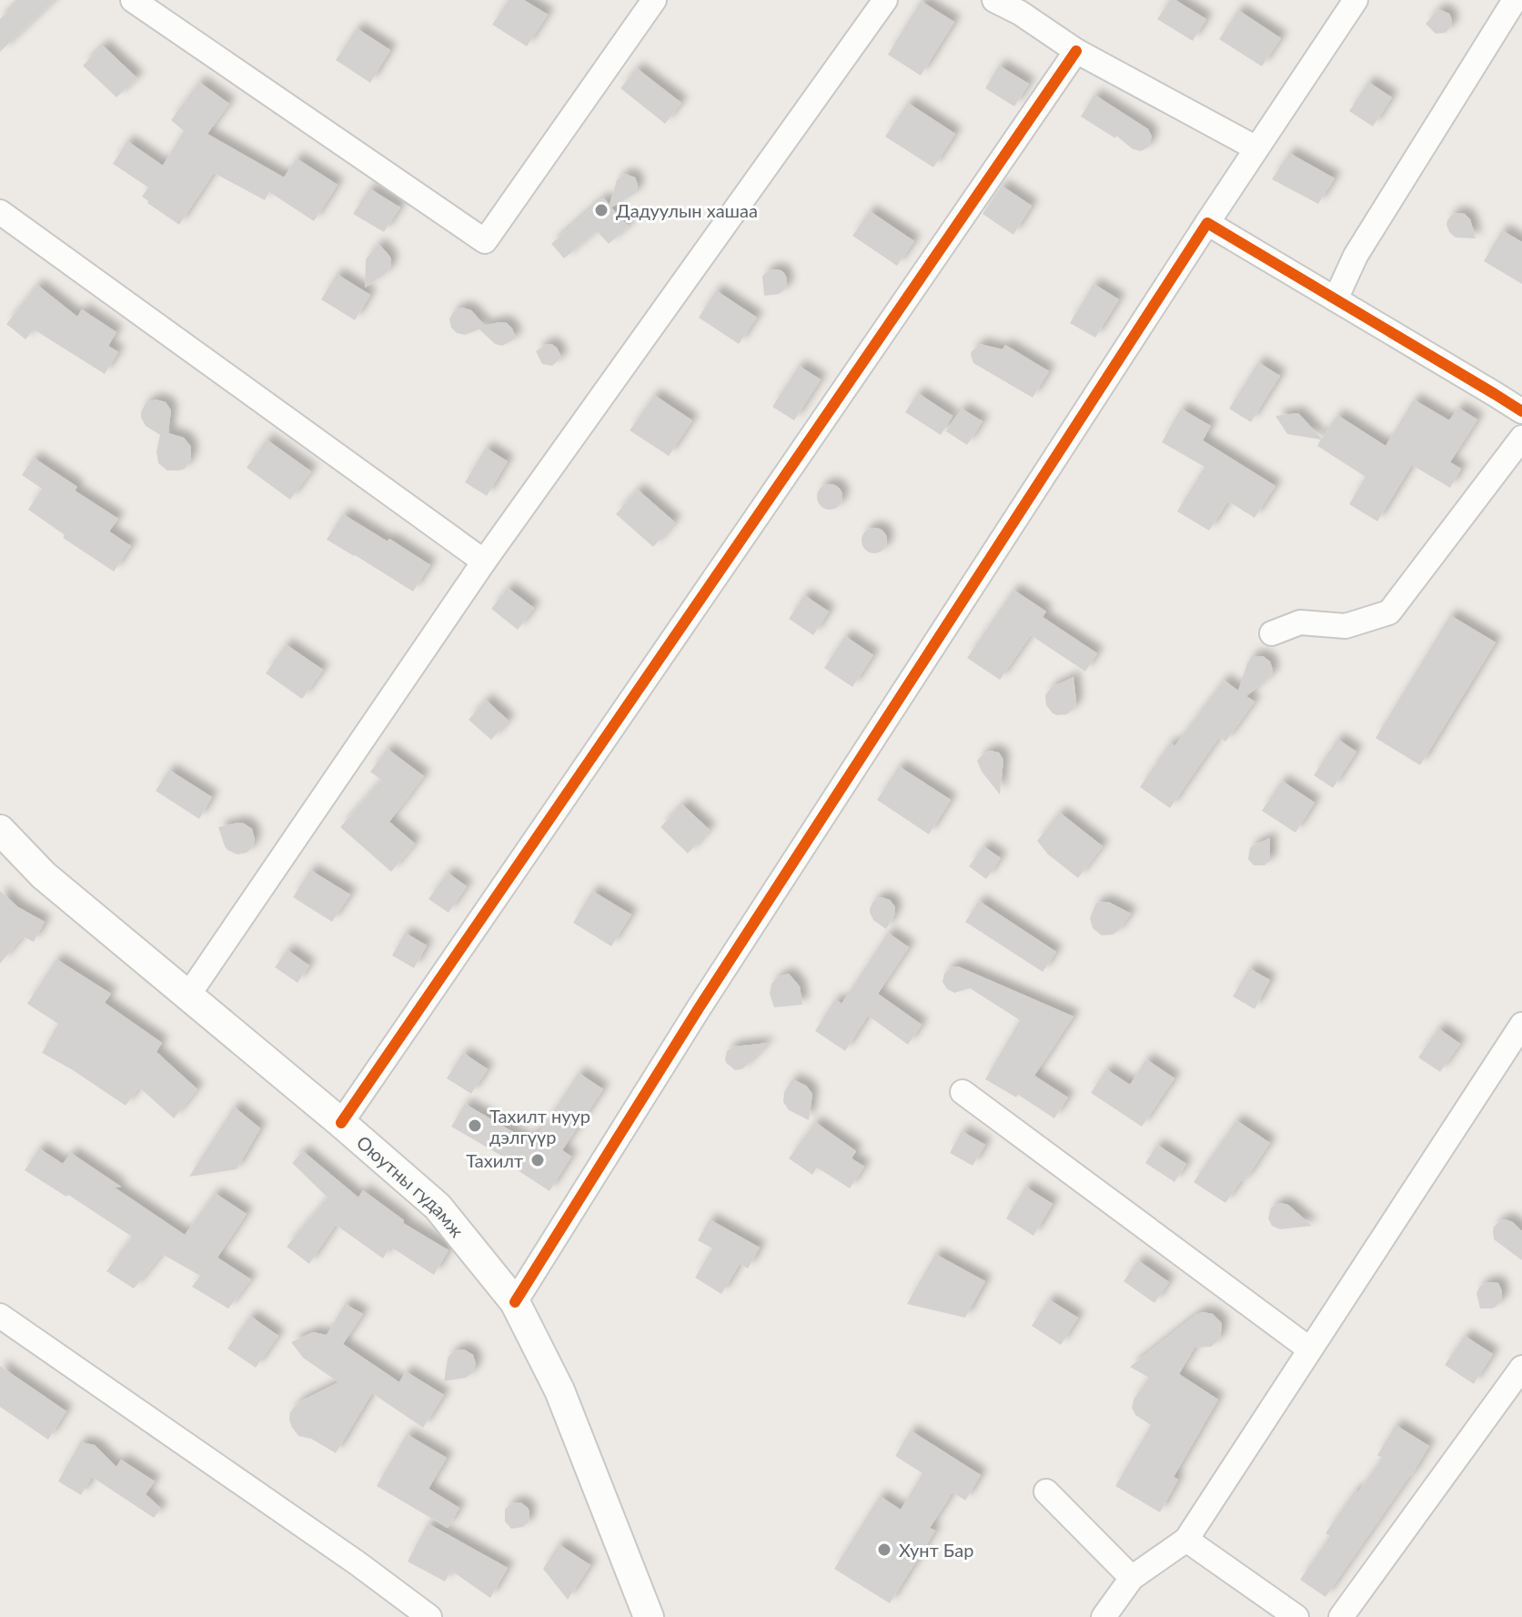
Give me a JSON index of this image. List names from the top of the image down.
{
  "streets": {
    "street": ["Оюутны гудамж"]
  },
  "places": [
    "Дадуулын хашаа",
    "Тахилт нуур дэлгүүр",
    "Тахилт",
    "Хунт Бар"
  ]
}
